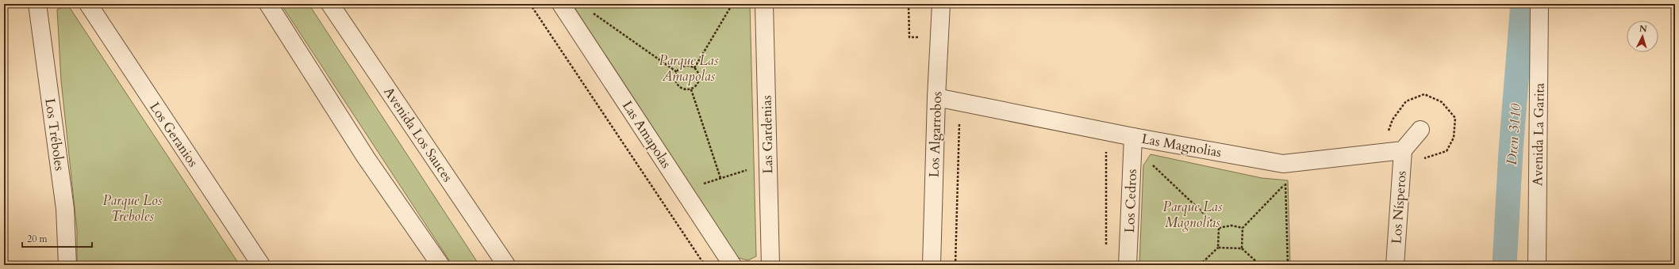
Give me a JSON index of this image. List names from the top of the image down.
{
  "streets": {
    "street": [
      "Los Tréboles",
      "Los Geranios",
      "Avenida Los Sauces",
      "Las Amapolas",
      "Las Gardenias",
      "Los Algarrobos",
      "Avenida La Garita",
      "Las Magnolias",
      "Los Cedros",
      "Los Nísperos"
    ]
  },
  "crossings": [
    ["Los Algarrobos", "Las Magnolias"],
    ["Las Magnolias", "Los Cedros"],
    ["Las Magnolias", "Los Nísperos"]
  ],
  "water": ["Dren 3110"],
  "parks": ["Parque Las Amapolas", "Parque Los Treboles", "Parque Las Magnolias"],
  "scale_bar": "20 m",
  "north": "top"
}
